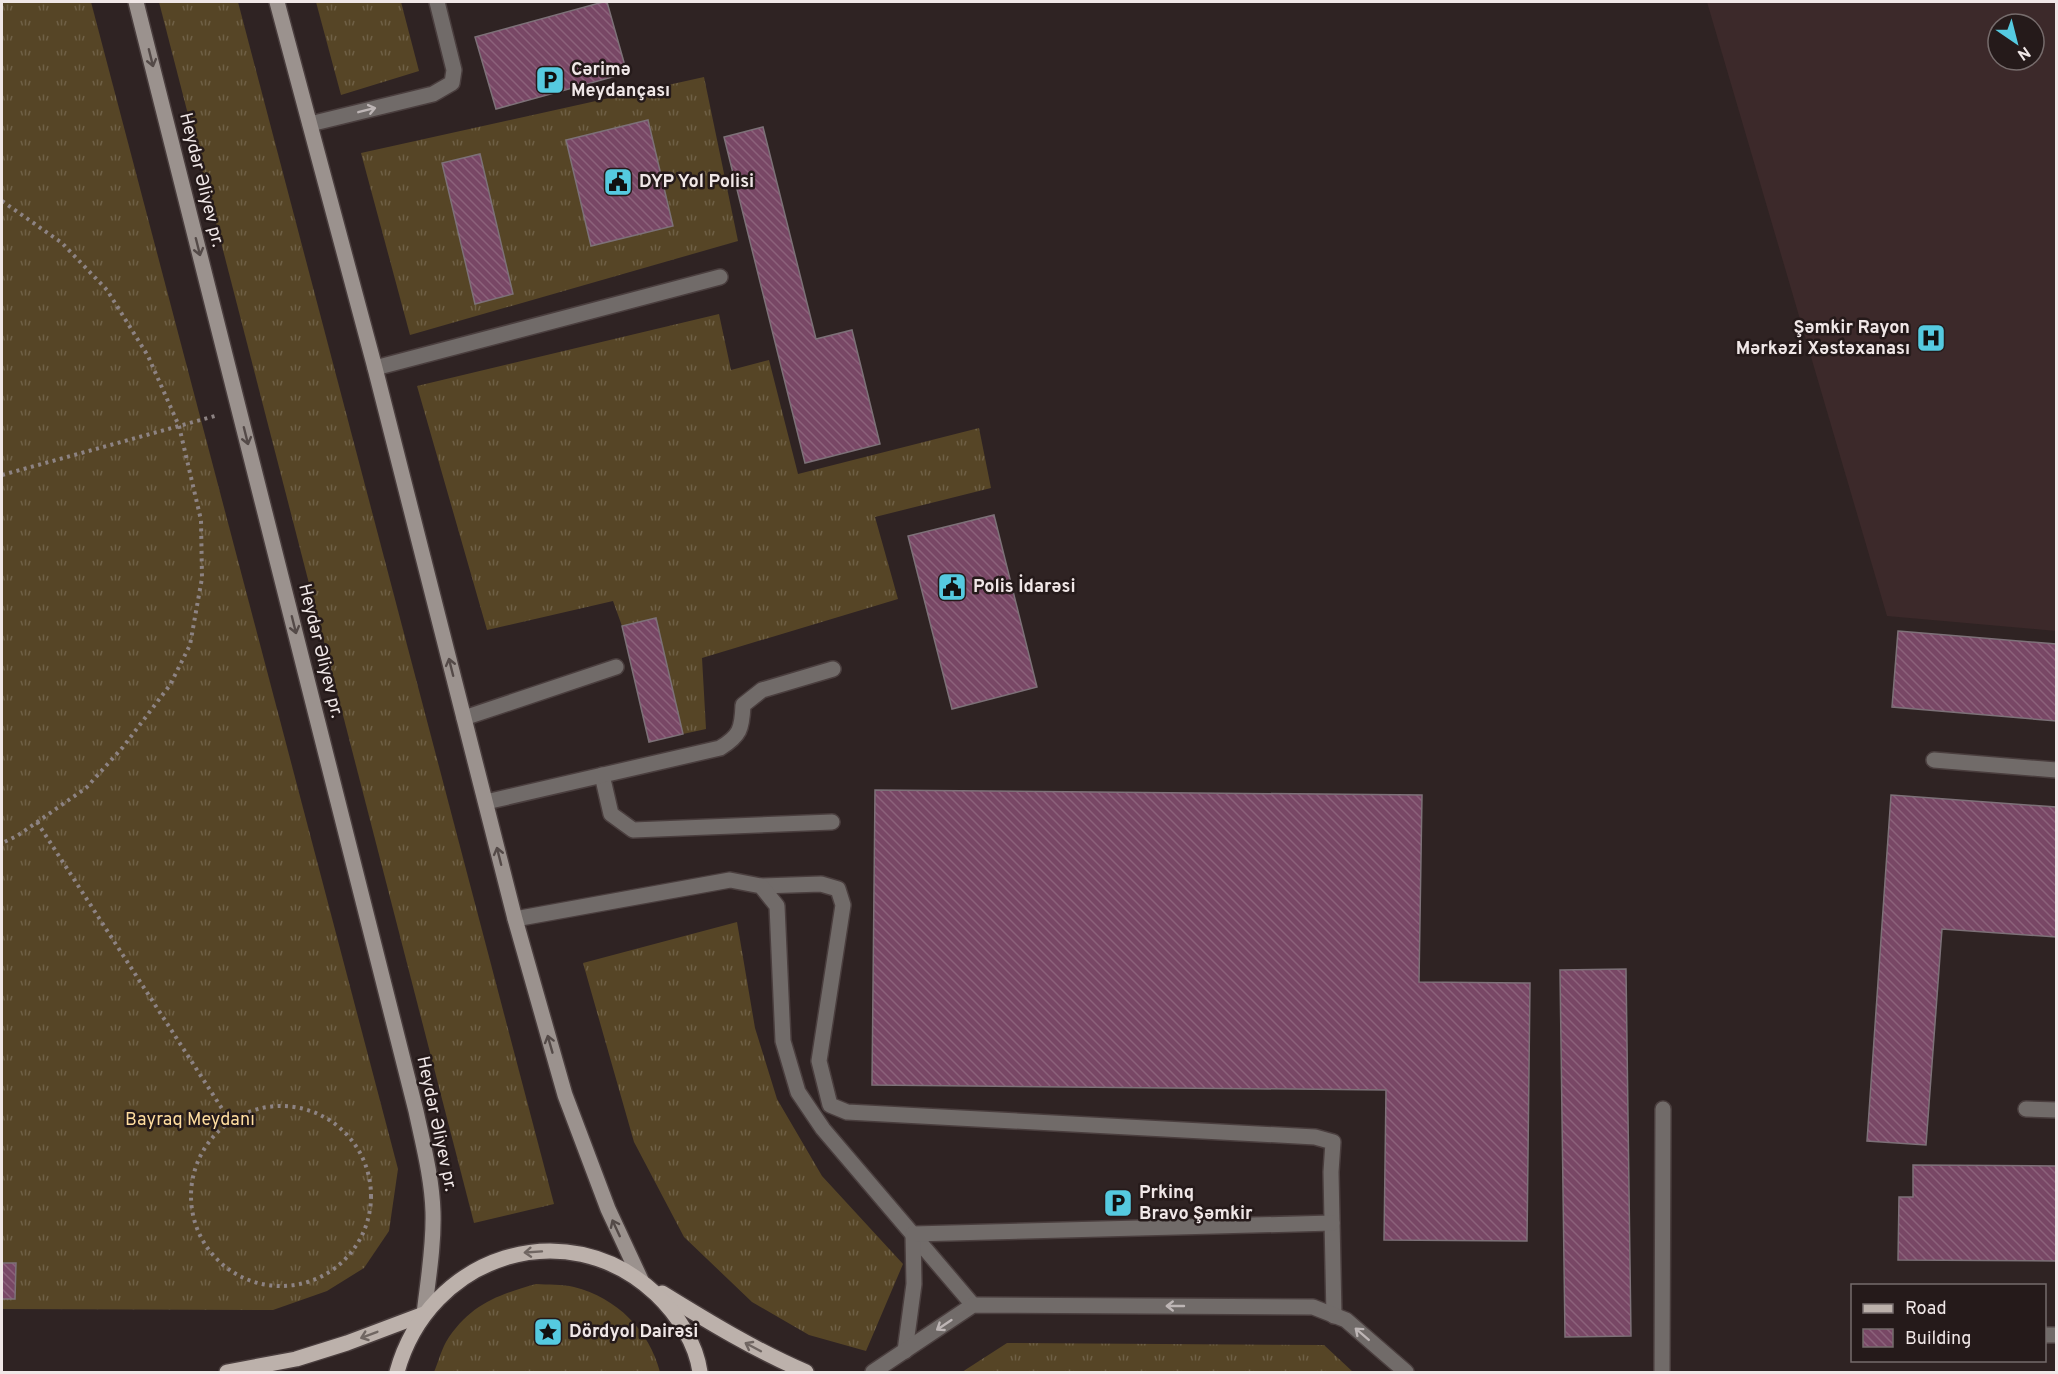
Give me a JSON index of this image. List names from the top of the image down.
{
  "streets": {
    "main road": ["Heydər Əliyev pr."]
  },
  "one_way": ["Heydər Əliyev pr."],
  "parks": ["Bayraq Meydanı"],
  "places": {
    "parking": ["Cərimə Meydançası", "Prkinq Bravo Şəmkir"],
    "public building": ["DYP Yol Polisi", "Polis İdarəsi"],
    "hospital": ["Şəmkir Rayon Mərkəzi Xəstəxanası"],
    "place": ["Dördyol Dairəsi"]
  },
  "legend": ["Road", "Building"],
  "north": "bottom right"
}
